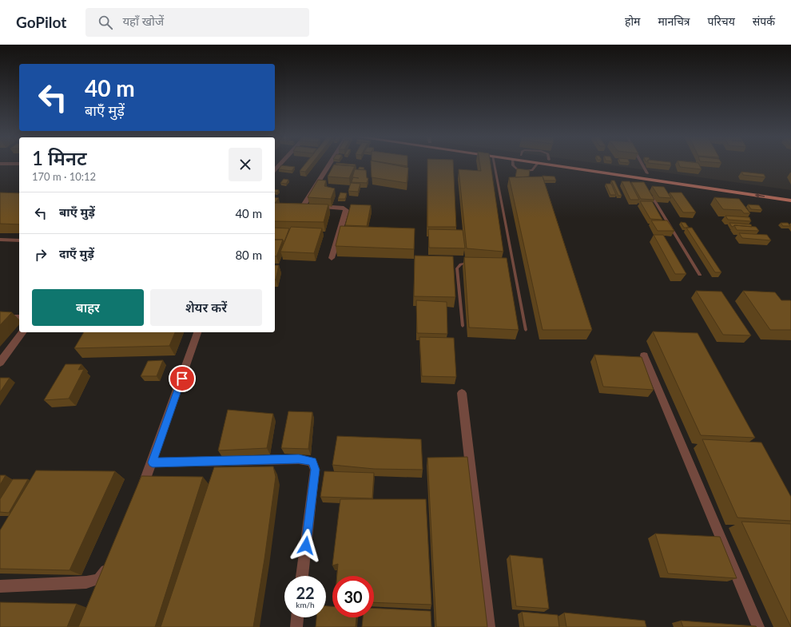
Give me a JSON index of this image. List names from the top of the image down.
{
  "page": {
    "header": "GoPilot",
    "search": "यहाँ खोजें",
    "nav": [
      "होम",
      "मानचित्र",
      "परिचय",
      "संपर्क"
    ],
    "turn": ["40 m", "बाएँ मुड़ें"],
    "heading": ["1 मिनट", "170 m · 10:12"],
    "list": [
      {
        "name": "बाएँ मुड़ें",
        "value": "40 m"
      },
      {
        "name": "दाएँ मुड़ें",
        "value": "80 m"
      }
    ],
    "buttons": ["बाहर", "शेयर करें"],
    "speed": "22 km/h",
    "limit": "30"
  }
}
